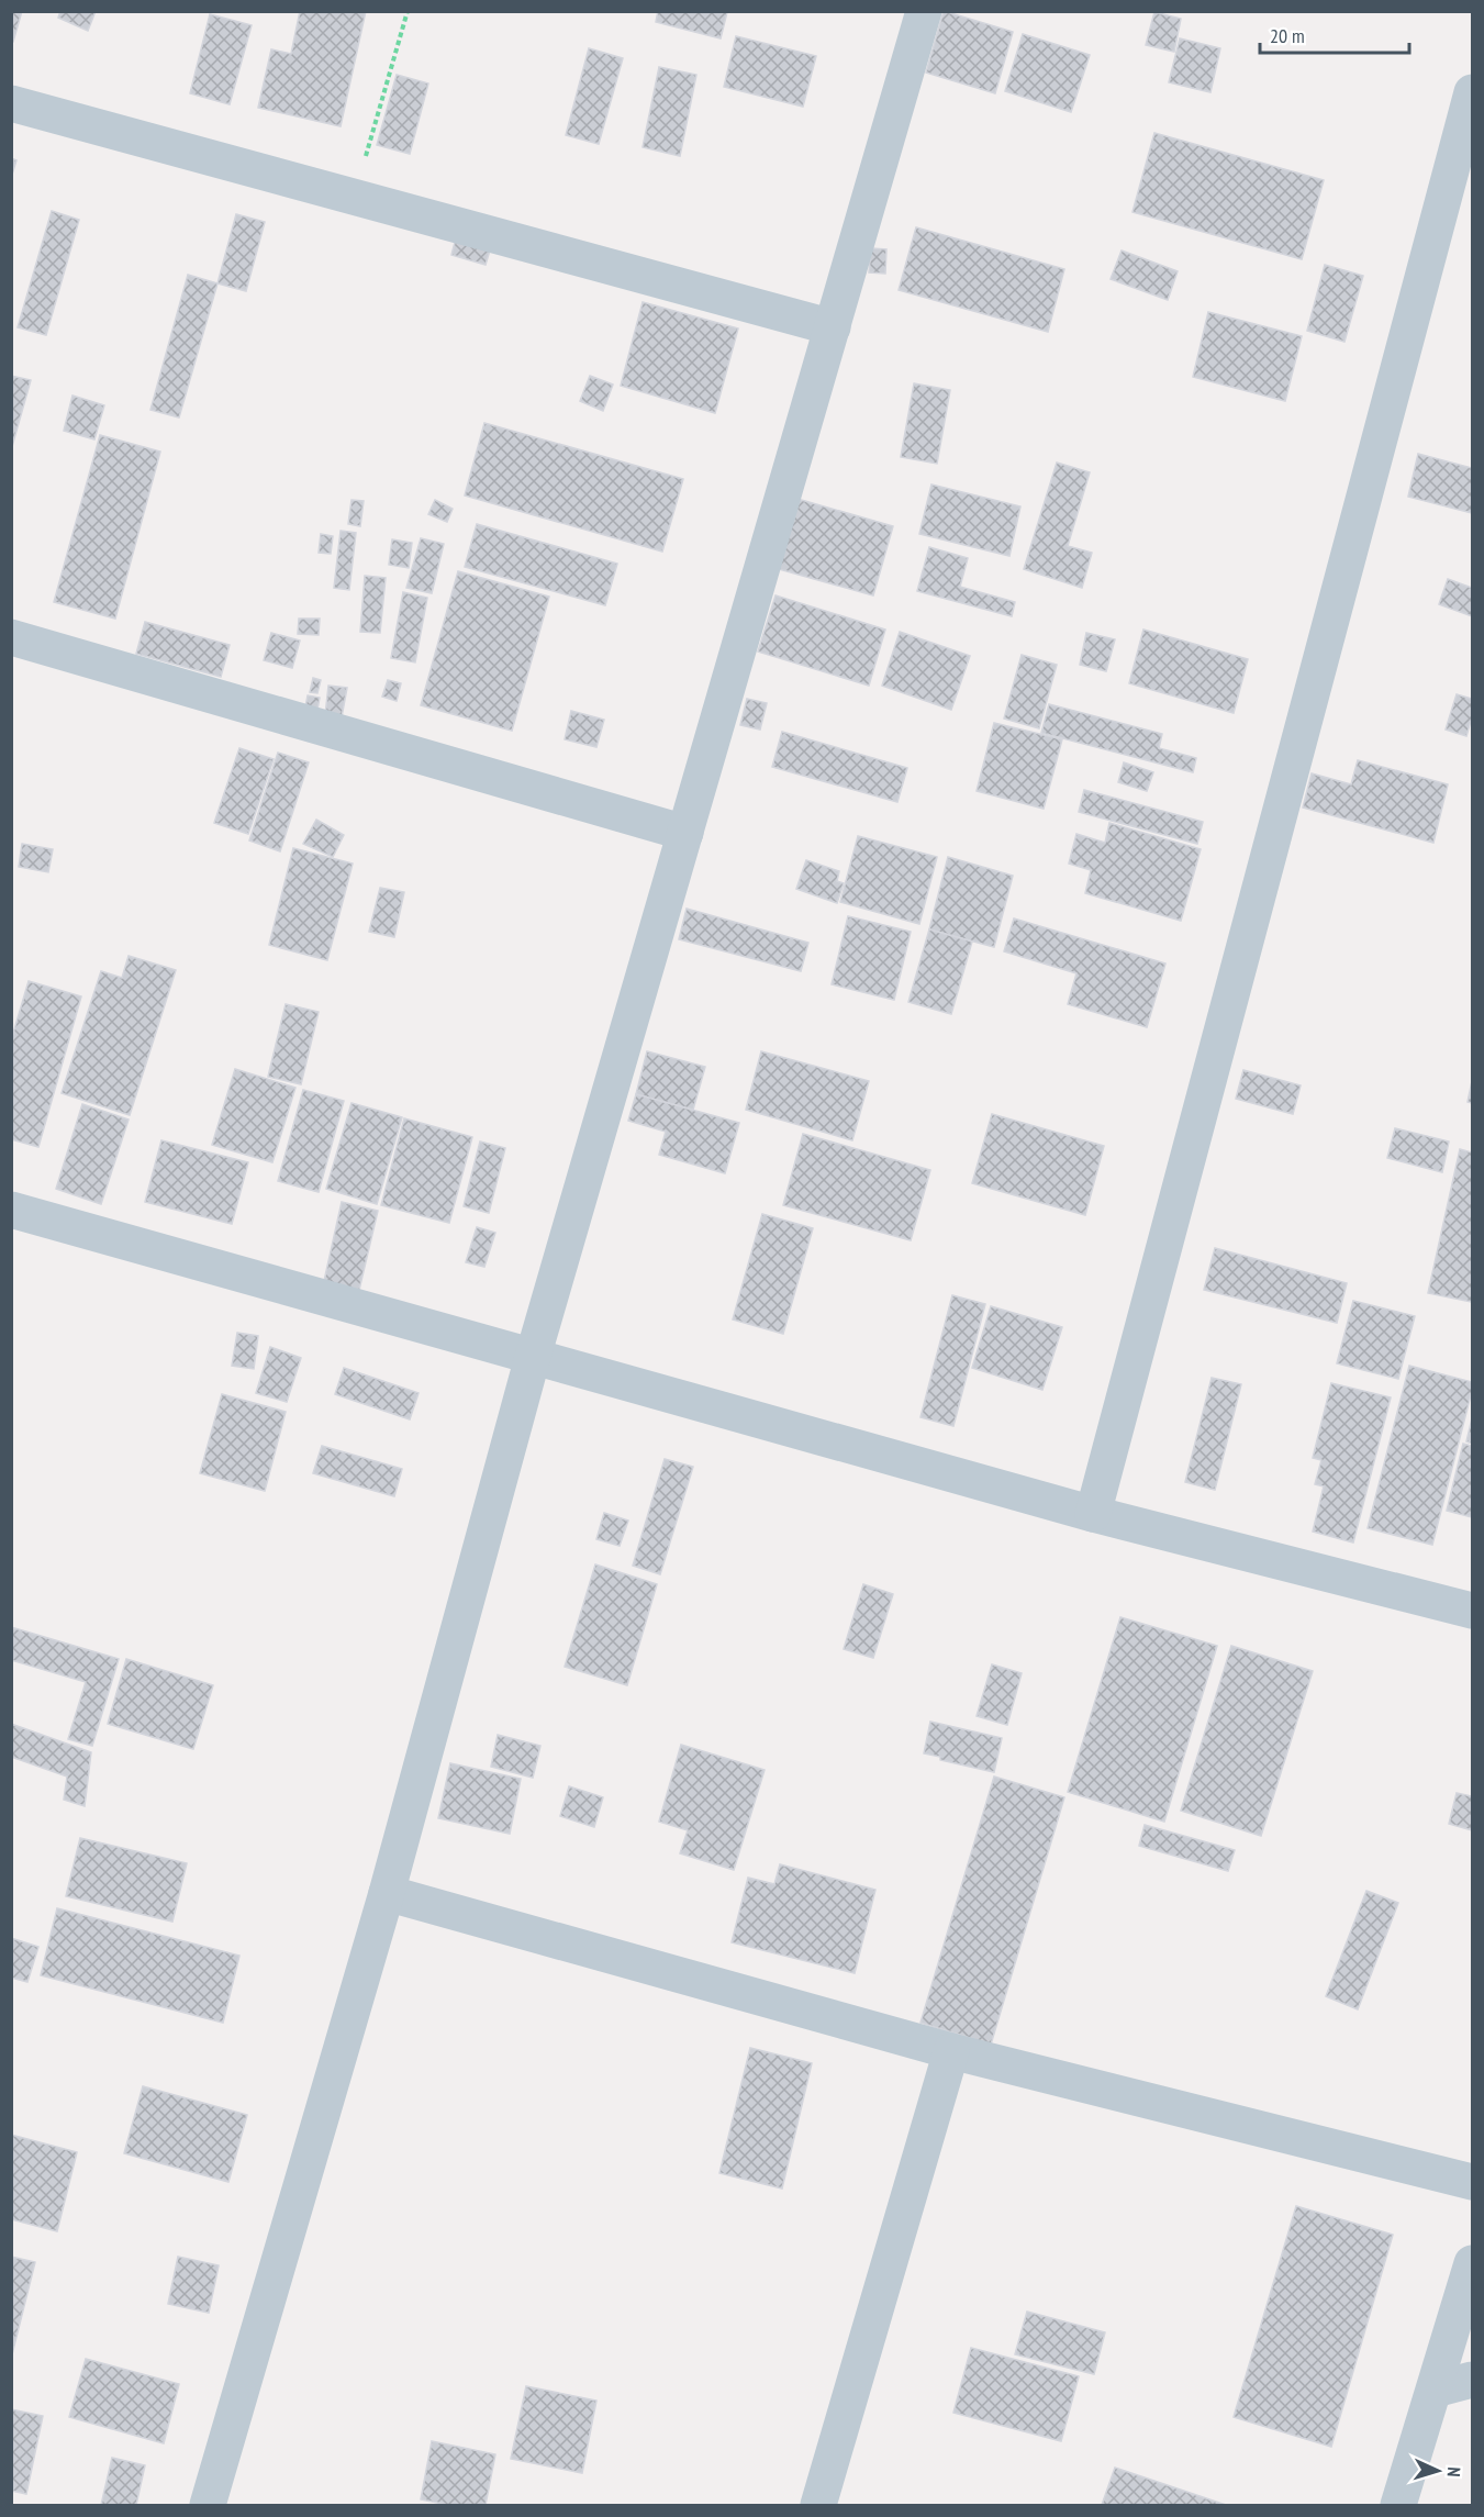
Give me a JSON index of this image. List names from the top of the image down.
{
  "scale_bar": "20 m",
  "north": "right"
}
